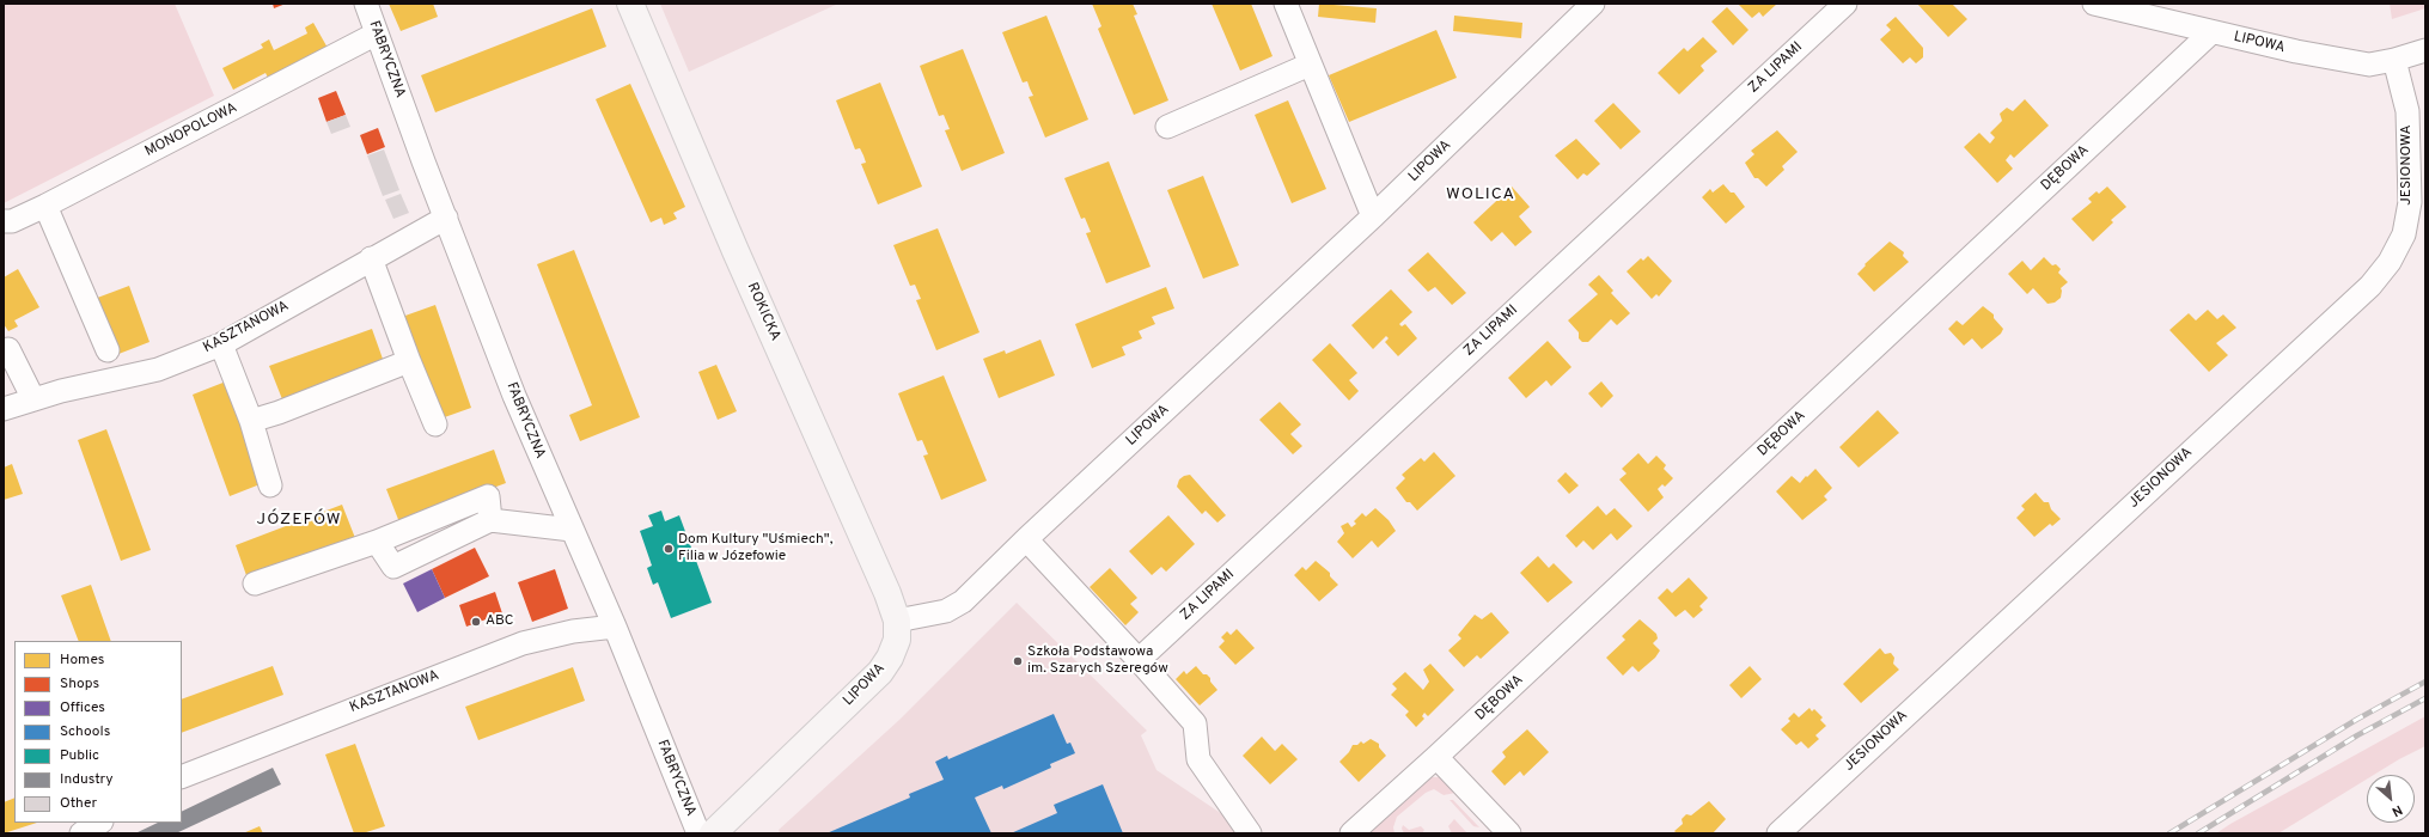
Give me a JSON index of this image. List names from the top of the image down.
{
  "streets": {
    "main road": ["LIPOWA", "ROKICKA"],
    "street": [
      "FABRYCZNA",
      "ZA LIPAMI",
      "MONOPOLOWA",
      "JESIONOWA",
      "DĘBOWA",
      "KASZTANOWA"
    ]
  },
  "crossings": [
    ["LIPOWA", "JESIONOWA"],
    ["LIPOWA", "DĘBOWA"],
    ["LIPOWA", "ROKICKA"],
    ["FABRYCZNA", "MONOPOLOWA"],
    ["FABRYCZNA", "KASZTANOWA"]
  ],
  "districts": ["WOLICA", "JÓZEFÓW"],
  "places": ["Dom Kultury \"Uśmiech\", Filia w Józefowie", "ABC", "Szkoła Podstawowa im. Szarych Szeregów"],
  "legend": [
    "Homes",
    "Shops",
    "Offices",
    "Schools",
    "Public",
    "Industry",
    "Other"
  ],
  "north": "bottom right"
}
